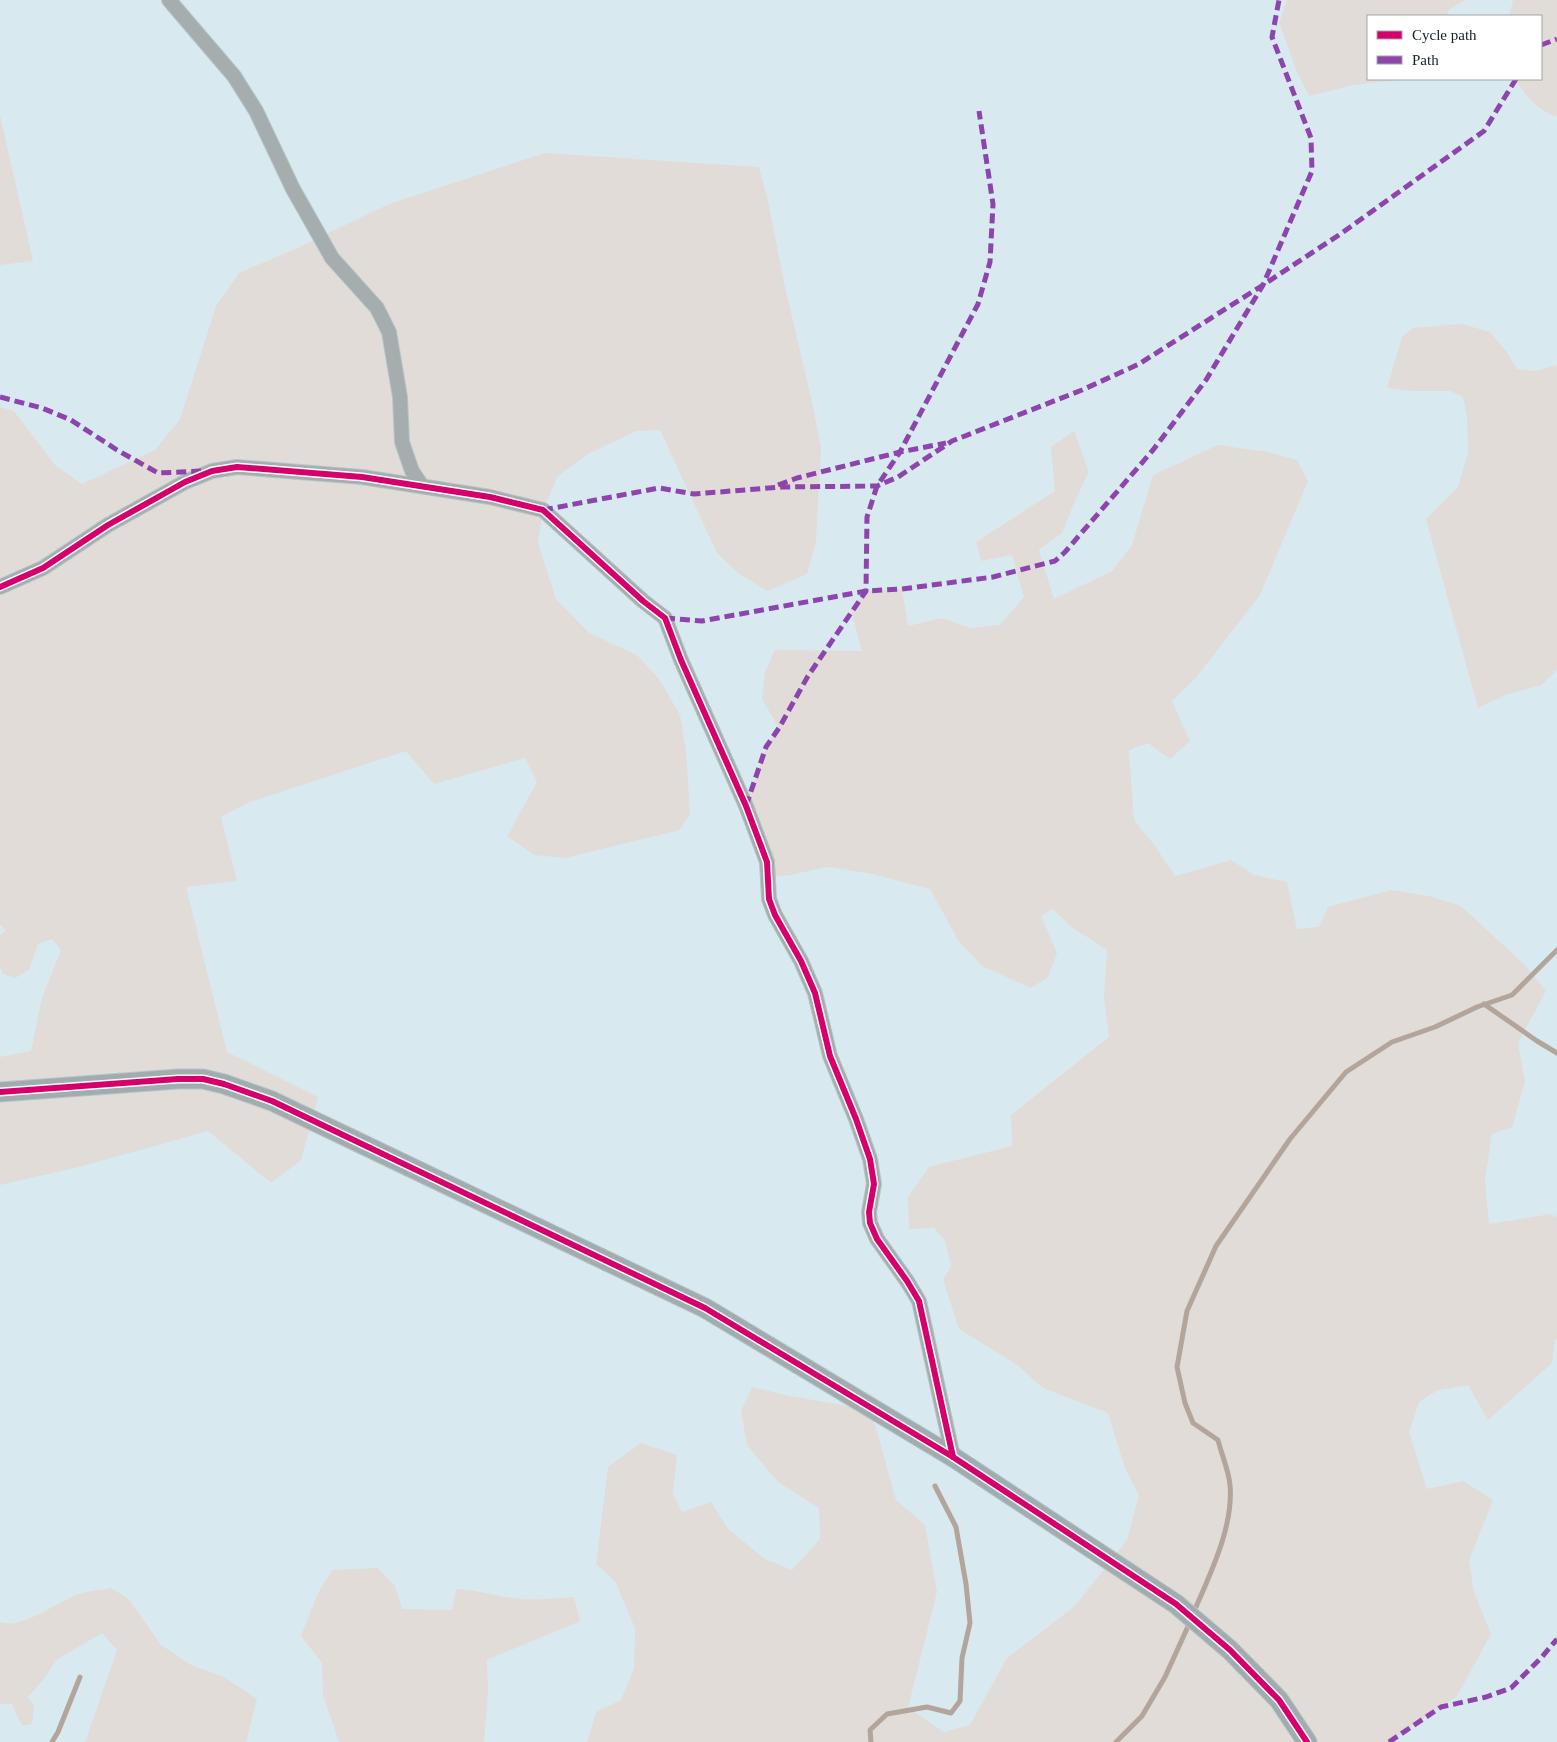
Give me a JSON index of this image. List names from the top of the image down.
{
  "legend": ["Cycle path", "Path"]
}
